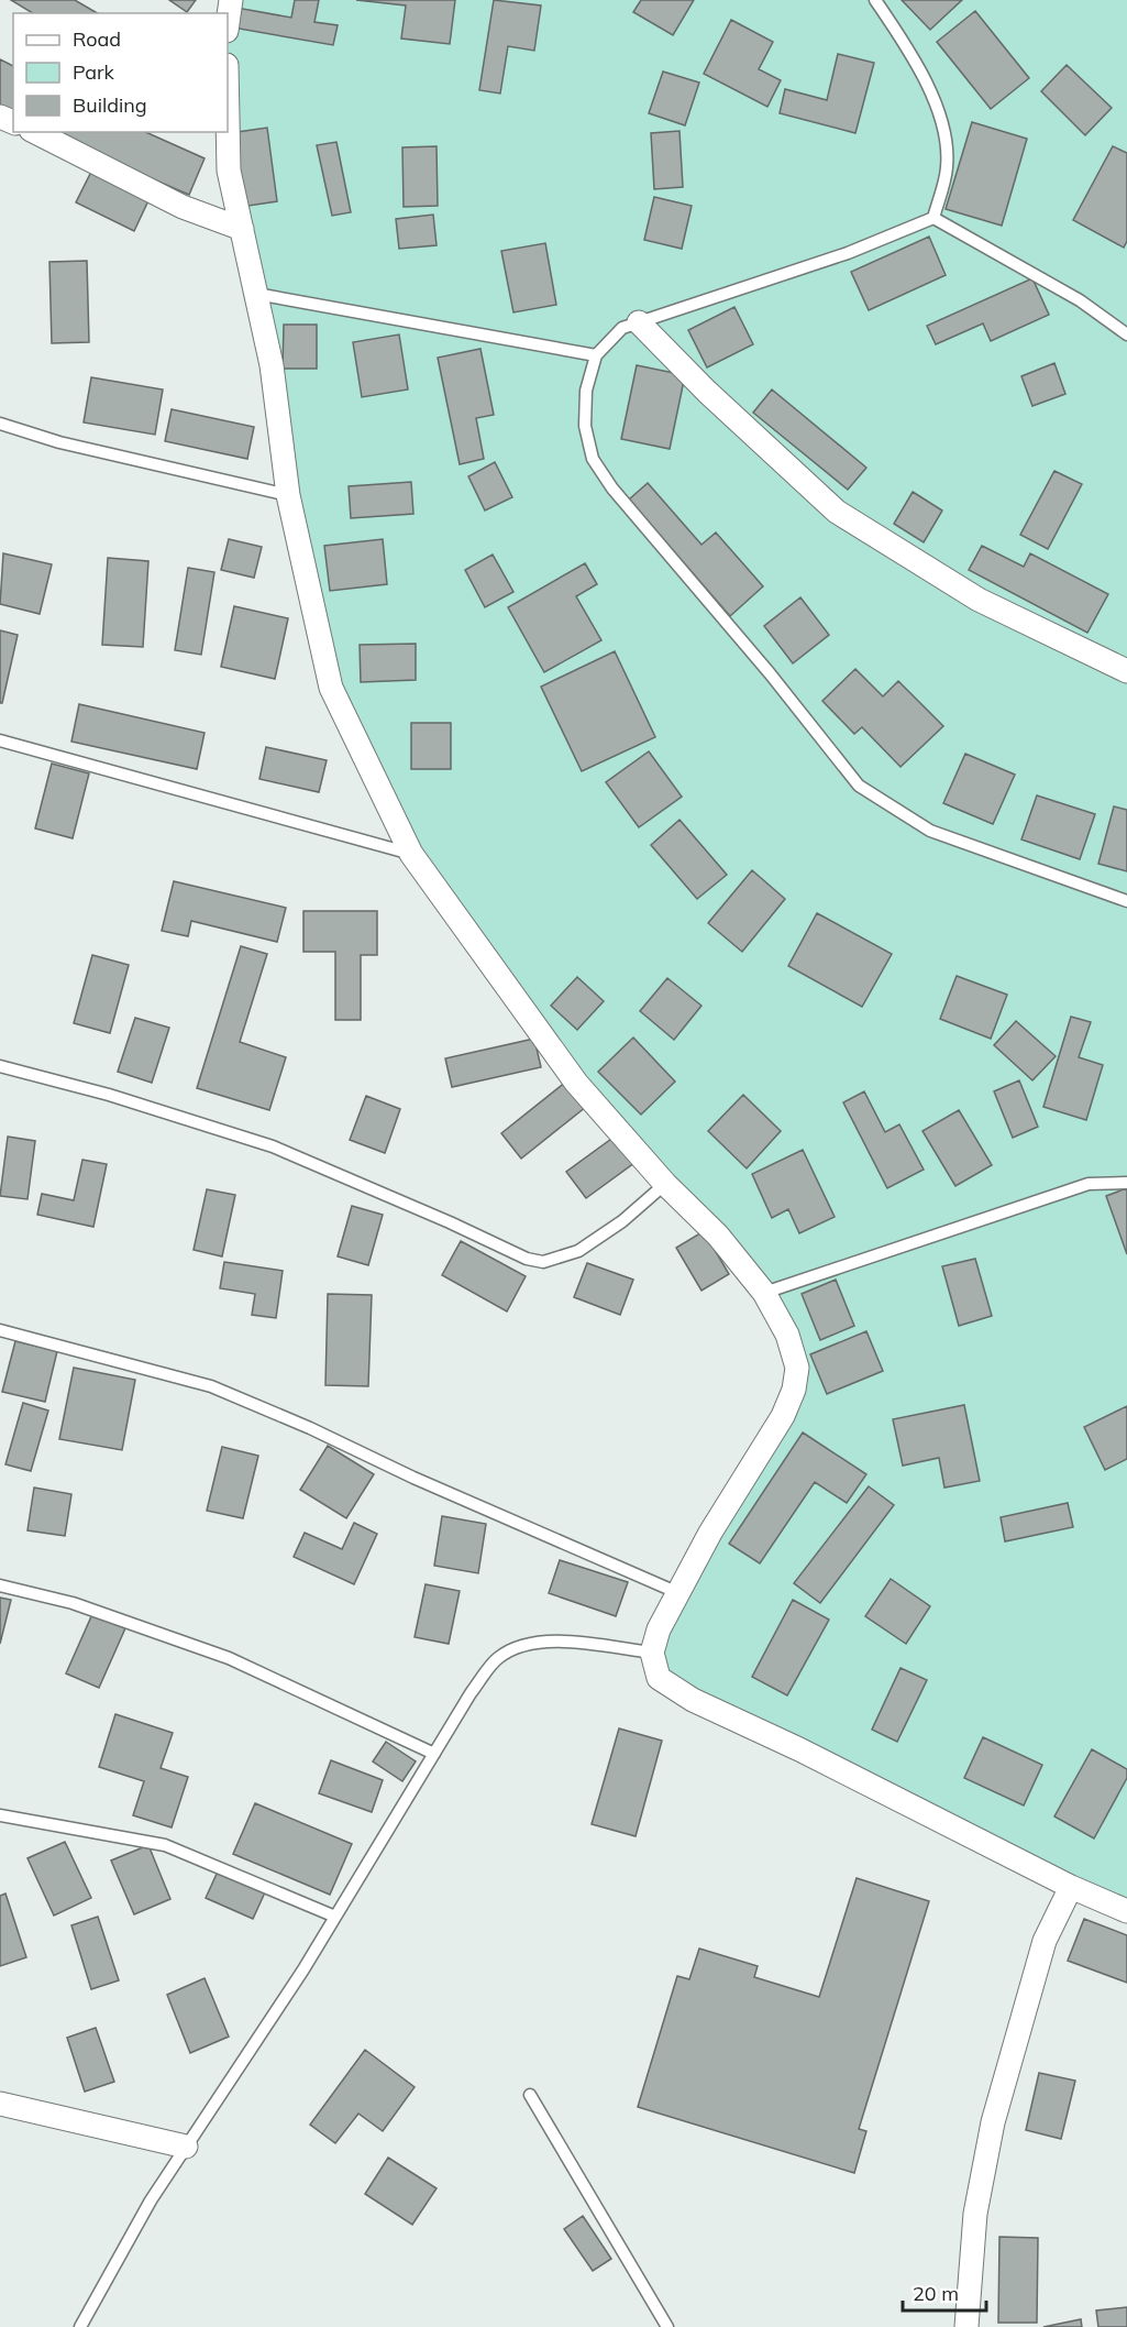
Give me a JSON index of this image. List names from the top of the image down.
{
  "legend": ["Road", "Park", "Building"],
  "scale_bar": "20 m"
}
